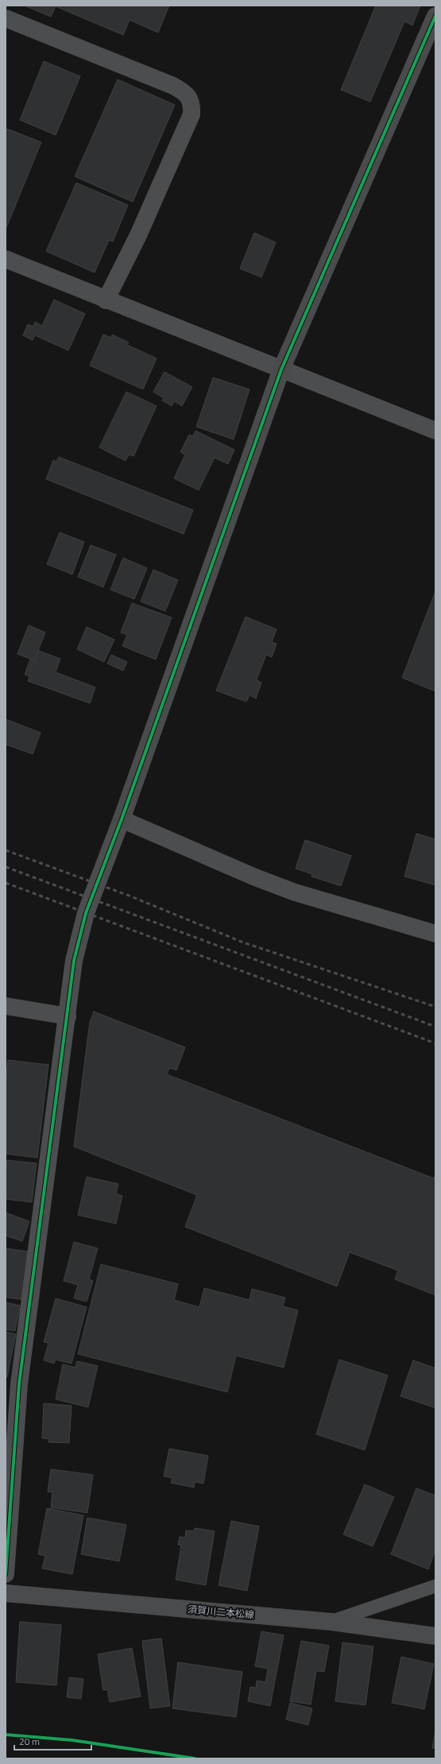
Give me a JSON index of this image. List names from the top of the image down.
{
  "streets": {
    "street": ["須賀川二本松線"]
  },
  "scale_bar": "20 m"
}
